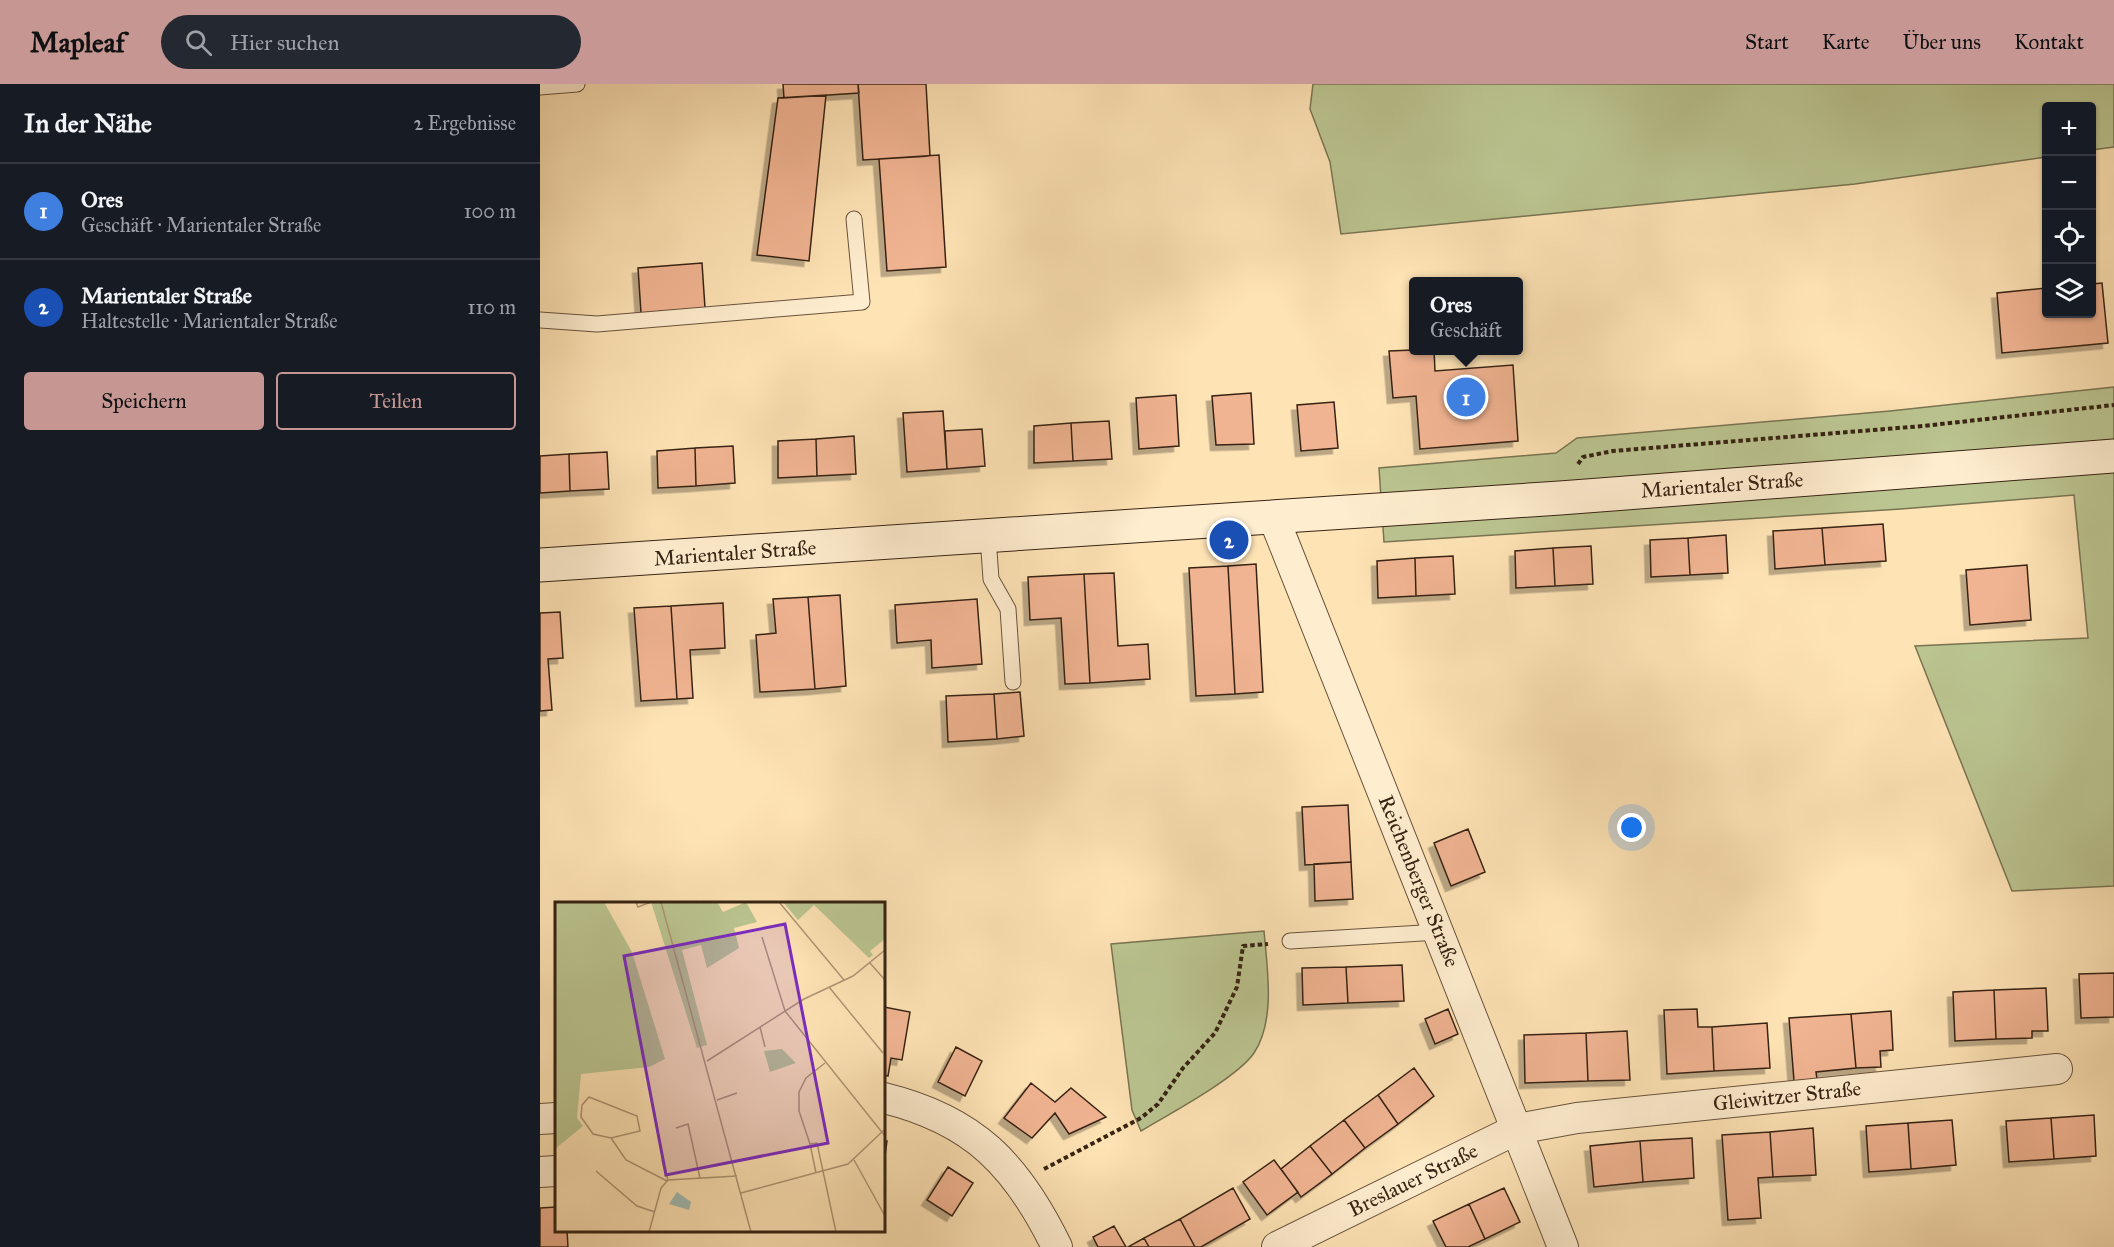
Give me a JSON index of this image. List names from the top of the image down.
{
  "streets": {
    "main road": ["Marientaler Straße"],
    "street": ["Reichenberger Straße", "Gleiwitzer Straße", "Breslauer Straße"]
  },
  "crossings": [
    ["Marientaler Straße", "Reichenberger Straße"],
    ["Reichenberger Straße", "Gleiwitzer Straße"],
    ["Reichenberger Straße", "Breslauer Straße"],
    ["Gleiwitzer Straße", "Breslauer Straße"]
  ],
  "page": {
    "header": "Mapleaf",
    "search": "Hier suchen",
    "nav": [
      "Start",
      "Karte",
      "Über uns",
      "Kontakt"
    ],
    "heading": ["In der Nähe", "2 Ergebnisse"],
    "map_buttons": ["+", "−"],
    "list": [
      {
        "mark": "1",
        "name": "Ores",
        "note": "Geschäft · Marientaler Straße",
        "value": "100 m"
      },
      {
        "mark": "2",
        "name": "Marientaler Straße",
        "note": "Haltestelle · Marientaler Straße",
        "value": "110 m"
      }
    ],
    "popup": ["Ores", "Geschäft"],
    "buttons": ["Speichern", "Teilen"],
    "pins": ["1", "2"]
  }
}
